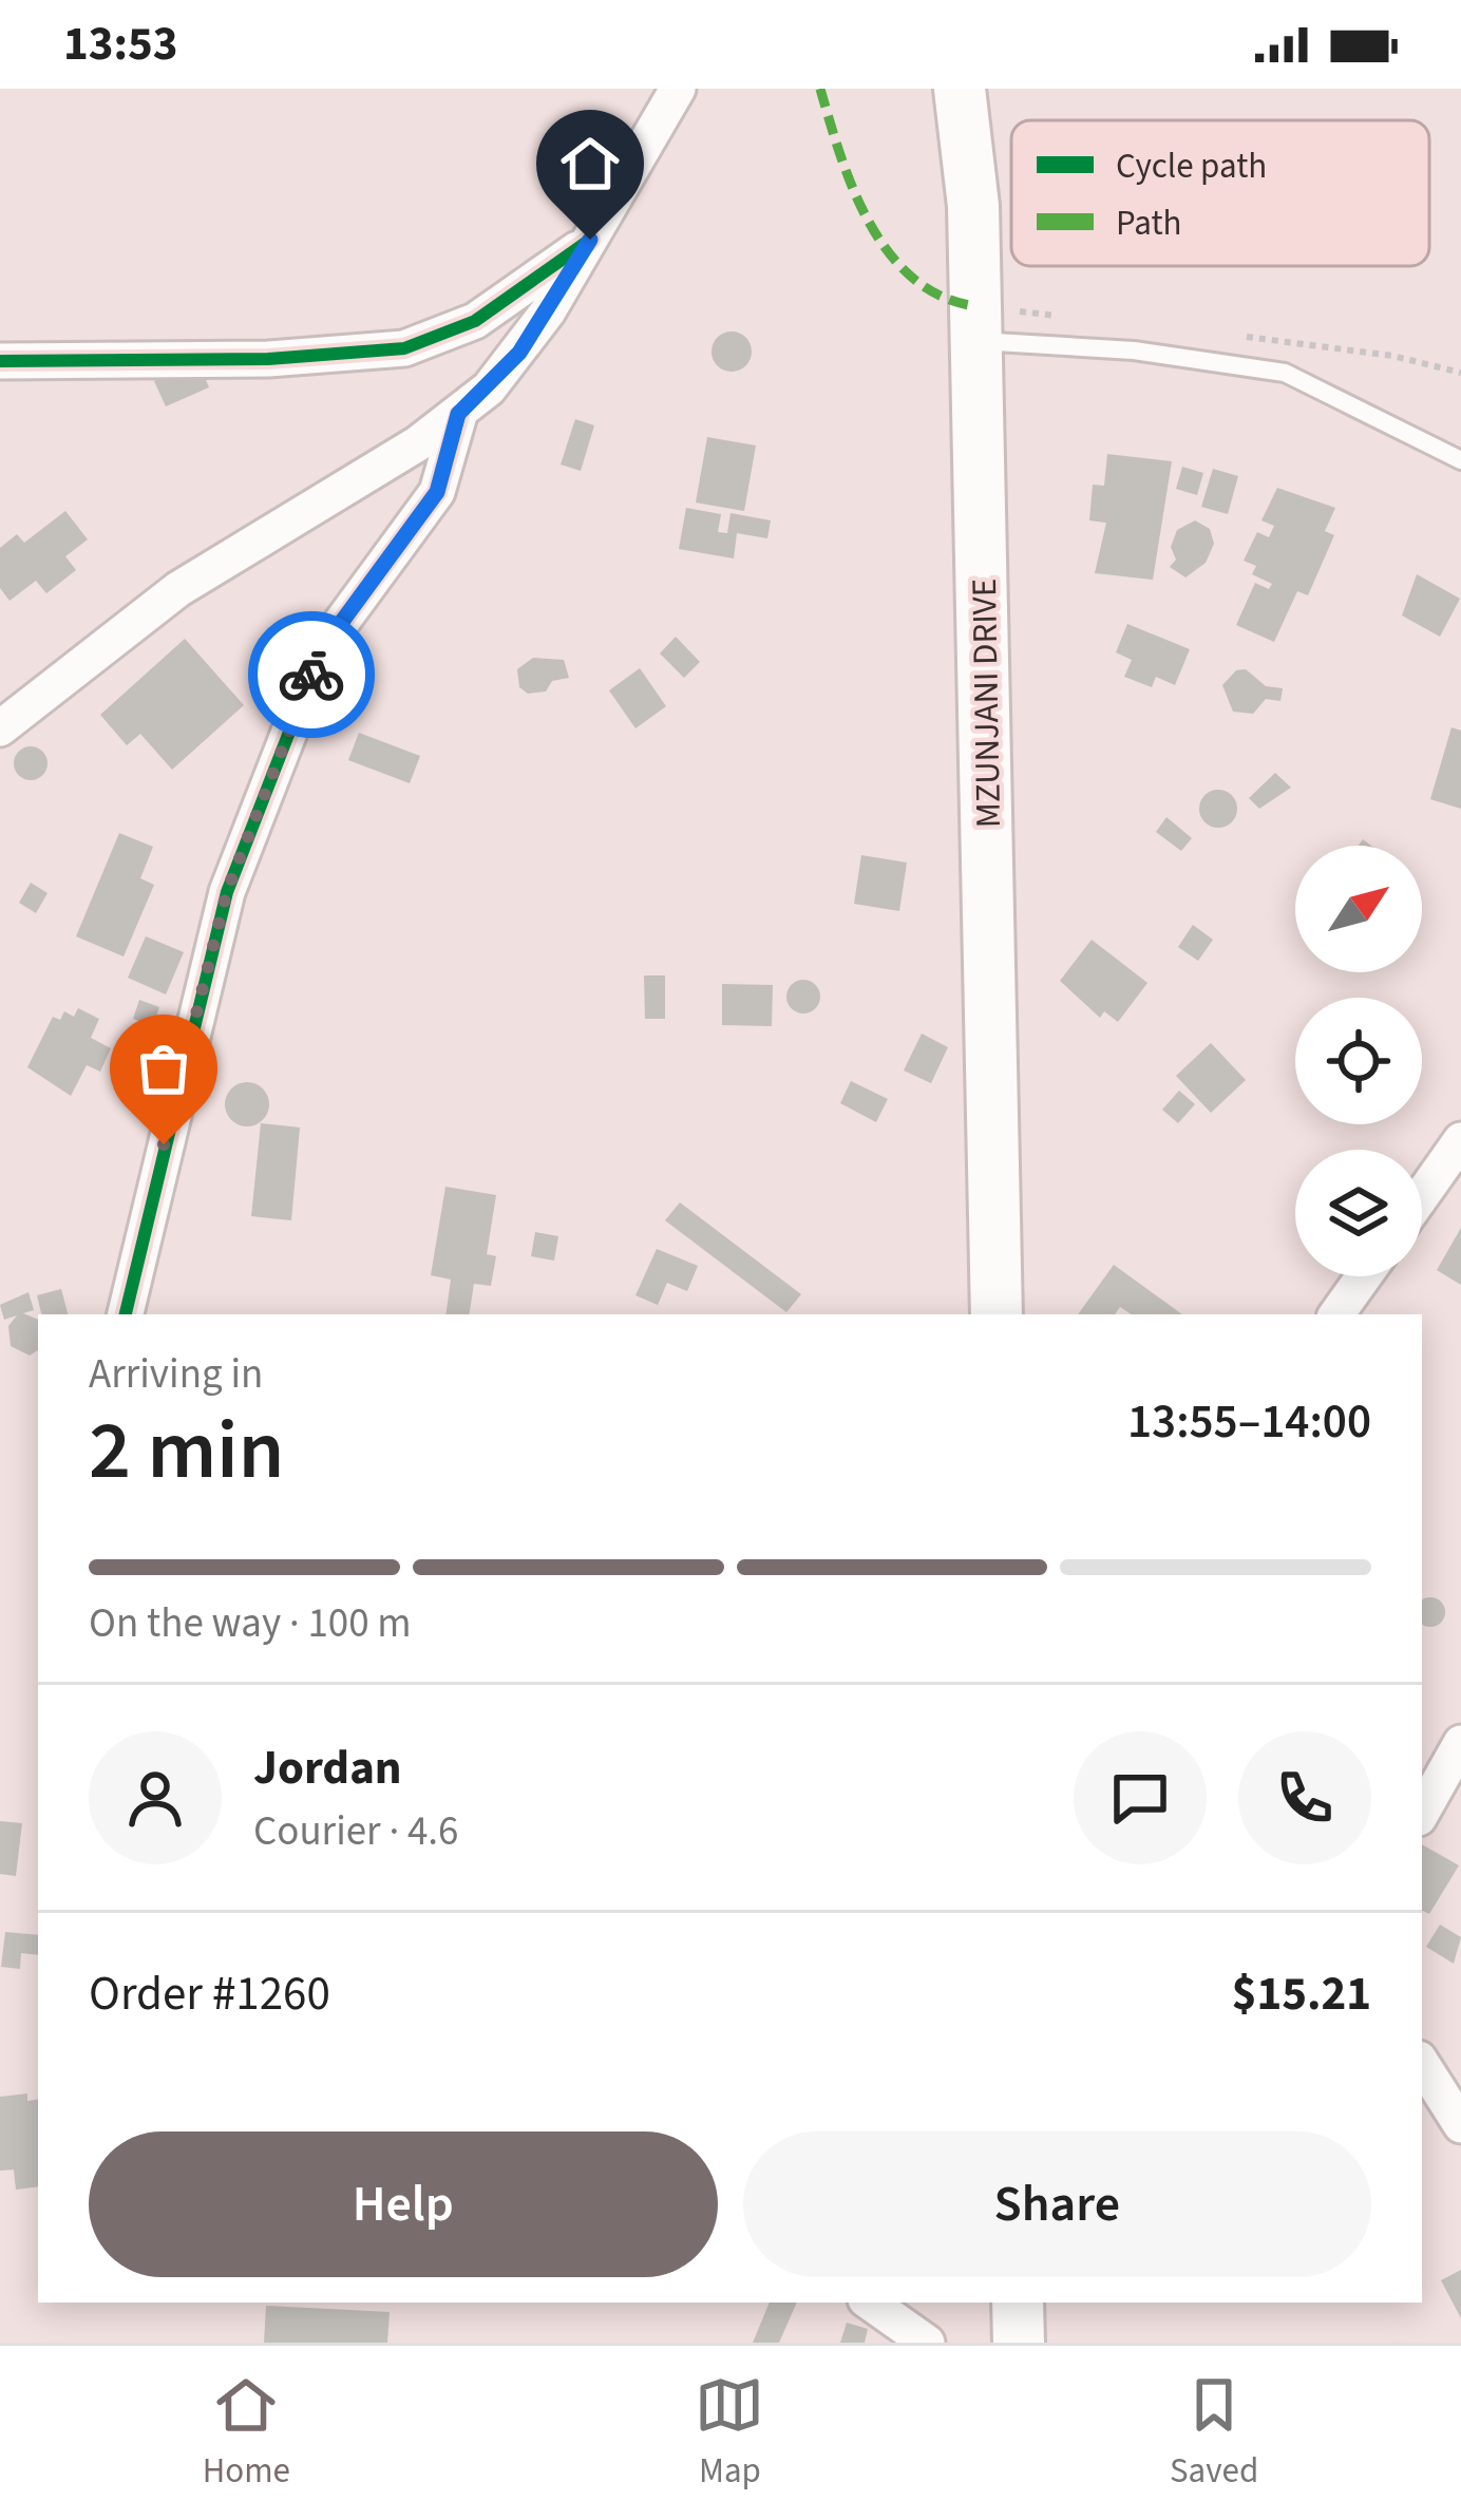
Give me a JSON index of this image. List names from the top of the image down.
{
  "streets": {
    "main road": ["MZUNJANI DRIVE"]
  },
  "legend": ["Cycle path", "Path"],
  "north": "top right",
  "page": {
    "status": "13:53",
    "heading": ["2 min", "Arriving in", "13:55–14:00"],
    "panel": [
      "Jordan",
      "Courier · 4.6",
      "Order #1260",
      "$15.21"
    ],
    "bar": "On the way · 100 m",
    "buttons": ["Help", "Share"],
    "tabs": ["Home", "Map", "Saved"]
  }
}
